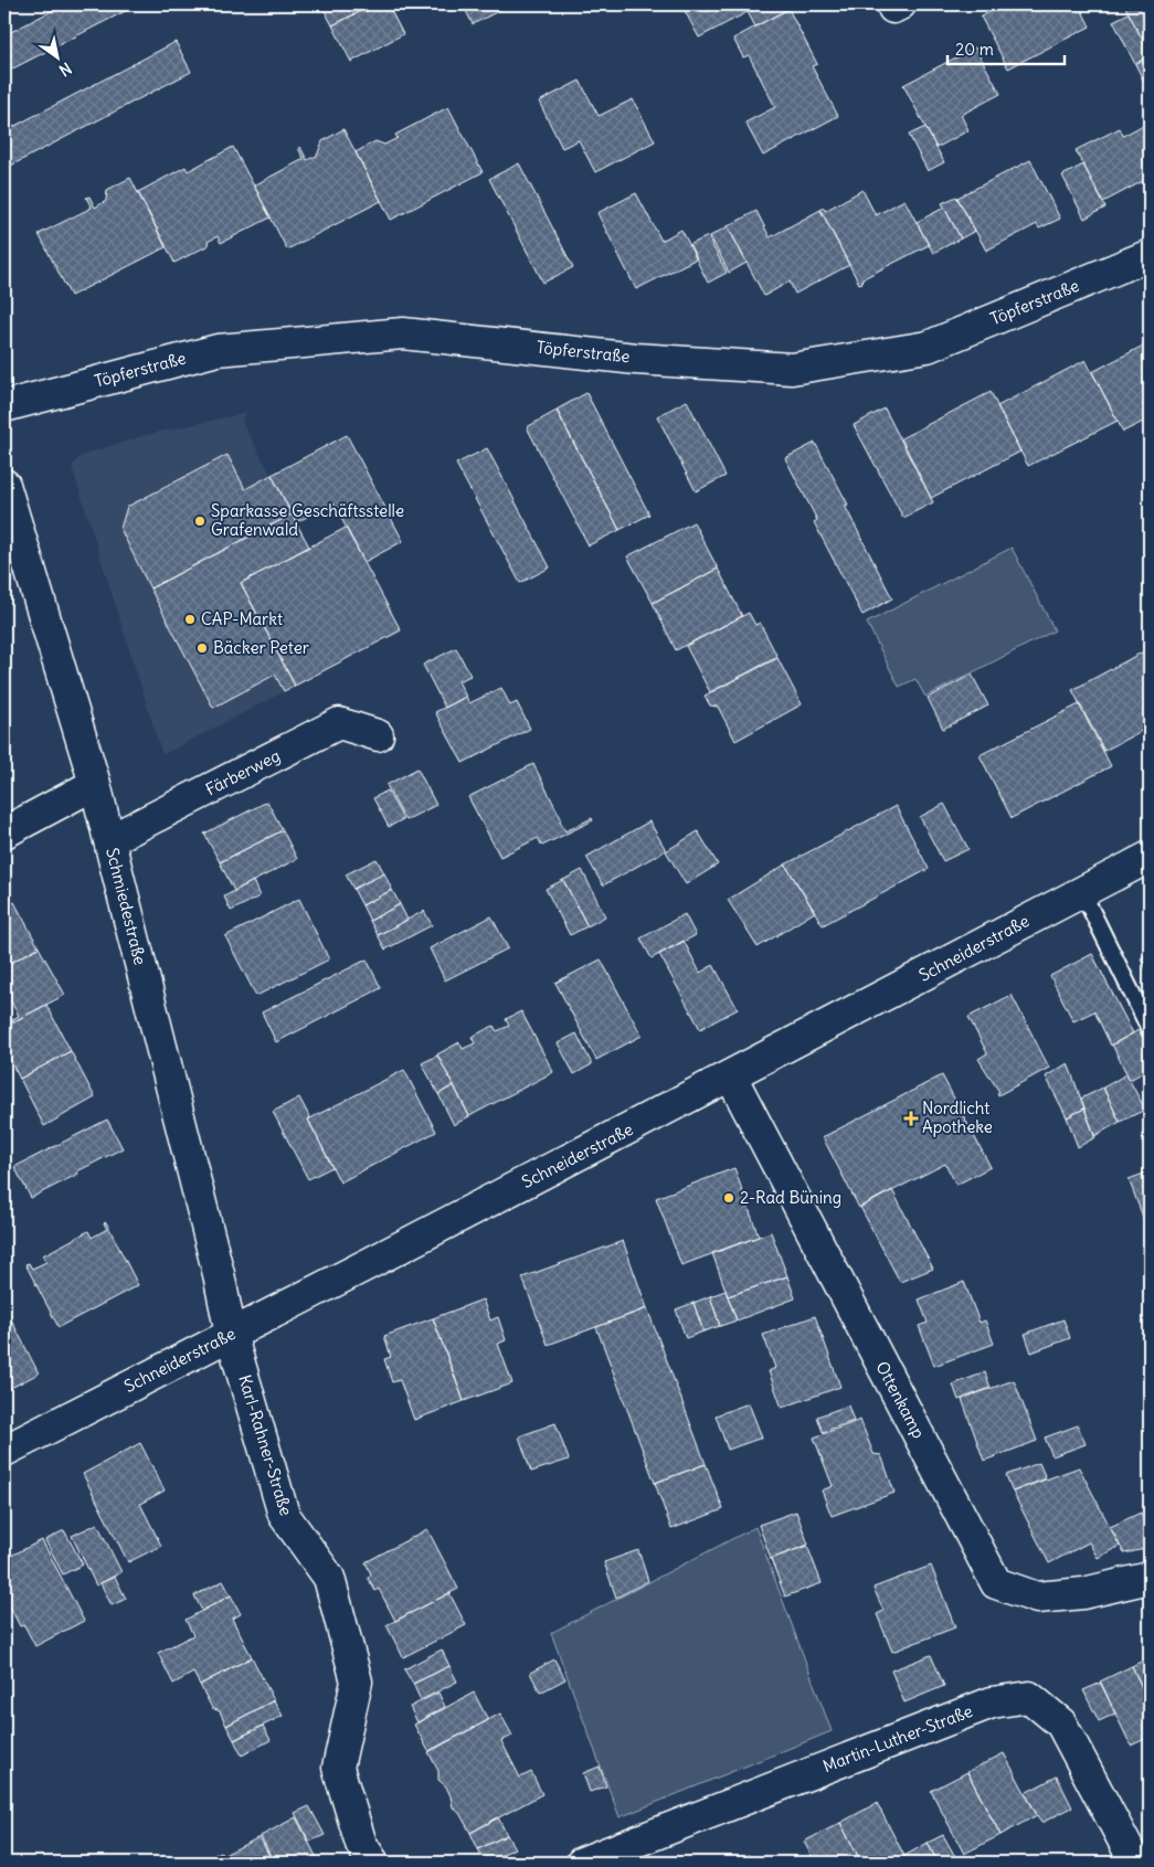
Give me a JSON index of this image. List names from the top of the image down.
{
  "streets": {
    "street": [
      "Töpferstraße",
      "Färberweg",
      "Schmiedestraße",
      "Schneiderstraße",
      "Ottenkamp",
      "Karl-Rahner-Straße",
      "Martin-Luther-Straße"
    ]
  },
  "crossings": [
    ["Färberweg", "Schmiedestraße"],
    ["Schmiedestraße", "Schneiderstraße"],
    ["Schmiedestraße", "Karl-Rahner-Straße"],
    ["Schneiderstraße", "Ottenkamp"],
    ["Schneiderstraße", "Karl-Rahner-Straße"]
  ],
  "places": {
    "other": [
      "Sparkasse Geschäftsstelle Grafenwald",
      "CAP-Markt",
      "Bäcker Peter",
      "2-Rad Büning"
    ],
    "health": ["Nordlicht Apotheke"]
  },
  "scale_bar": "20 m",
  "north": "bottom right"
}
